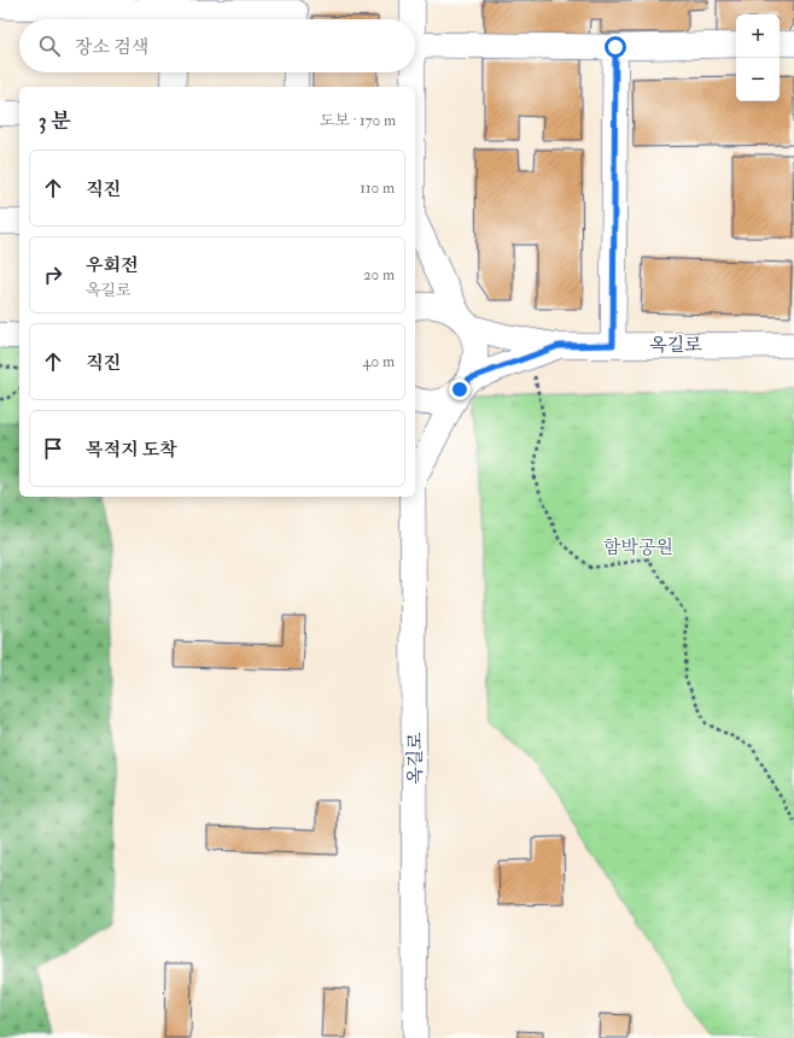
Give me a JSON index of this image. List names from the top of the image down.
{
  "streets": {
    "street": ["옥길로"]
  },
  "parks": ["함박공원"],
  "page": {
    "map_buttons": ["+", "−"],
    "search": "장소 검색",
    "heading": ["3 분", "도보 · 170 m"],
    "list": [
      ["직진", "110 m"],
      ["우회전", "옥길로", "20 m"],
      ["직진", "40 m"],
      "목적지 도착"
    ]
  }
}
